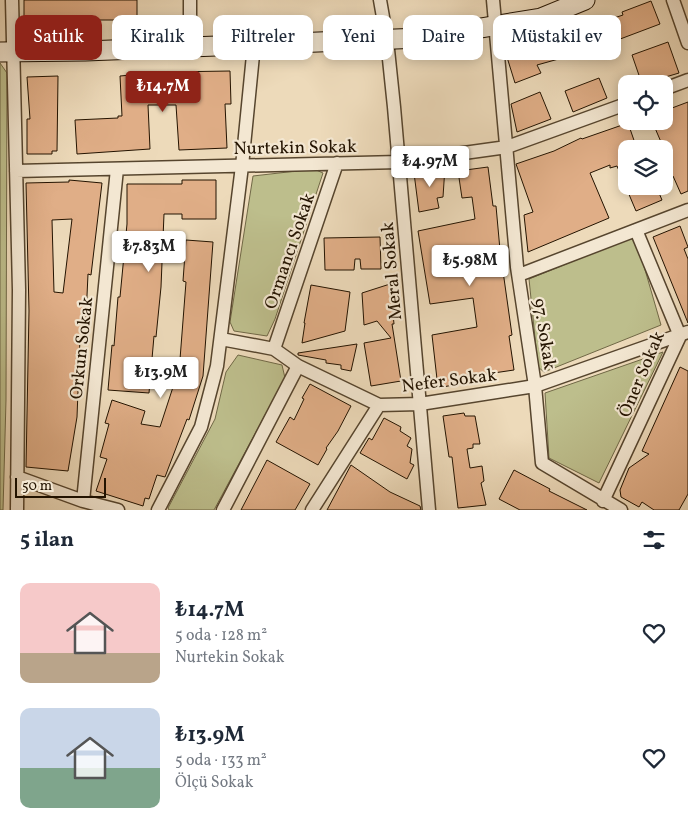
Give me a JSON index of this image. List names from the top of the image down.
{
  "streets": {
    "street": [
      "Nurtekin Sokak",
      "Ormancı Sokak",
      "Meral Sokak",
      "97. Sokak",
      "Orkun Sokak",
      "Öner Sokak",
      "Nefer Sokak"
    ]
  },
  "crossings": [
    ["Nurtekin Sokak", "Ormancı Sokak"],
    ["Nurtekin Sokak", "Meral Sokak"],
    ["Nurtekin Sokak", "97. Sokak"],
    ["Nurtekin Sokak", "Orkun Sokak"],
    ["Ormancı Sokak", "Nefer Sokak"],
    ["Meral Sokak", "Nefer Sokak"],
    ["97. Sokak", "Öner Sokak"],
    ["97. Sokak", "Nefer Sokak"],
    ["Öner Sokak", "Nefer Sokak"]
  ],
  "scale_bar": "50 m",
  "page": {
    "chip": [
      "Satılık",
      "Kiralık",
      "Filtreler",
      "Yeni",
      "Daire",
      "Müstakil ev"
    ],
    "price": [
      "₺14.7M",
      "₺4.97M",
      "₺7.83M",
      "₺5.98M",
      "₺13.9M"
    ],
    "scale": "50 m",
    "heading": "5 ilan",
    "list": [
      {
        "name": "₺14.7M",
        "note": "5 oda · 128 m² · Nurtekin Sokak"
      },
      {
        "name": "₺13.9M",
        "note": "5 oda · 133 m² · Ölçü Sokak"
      }
    ]
  }
}
